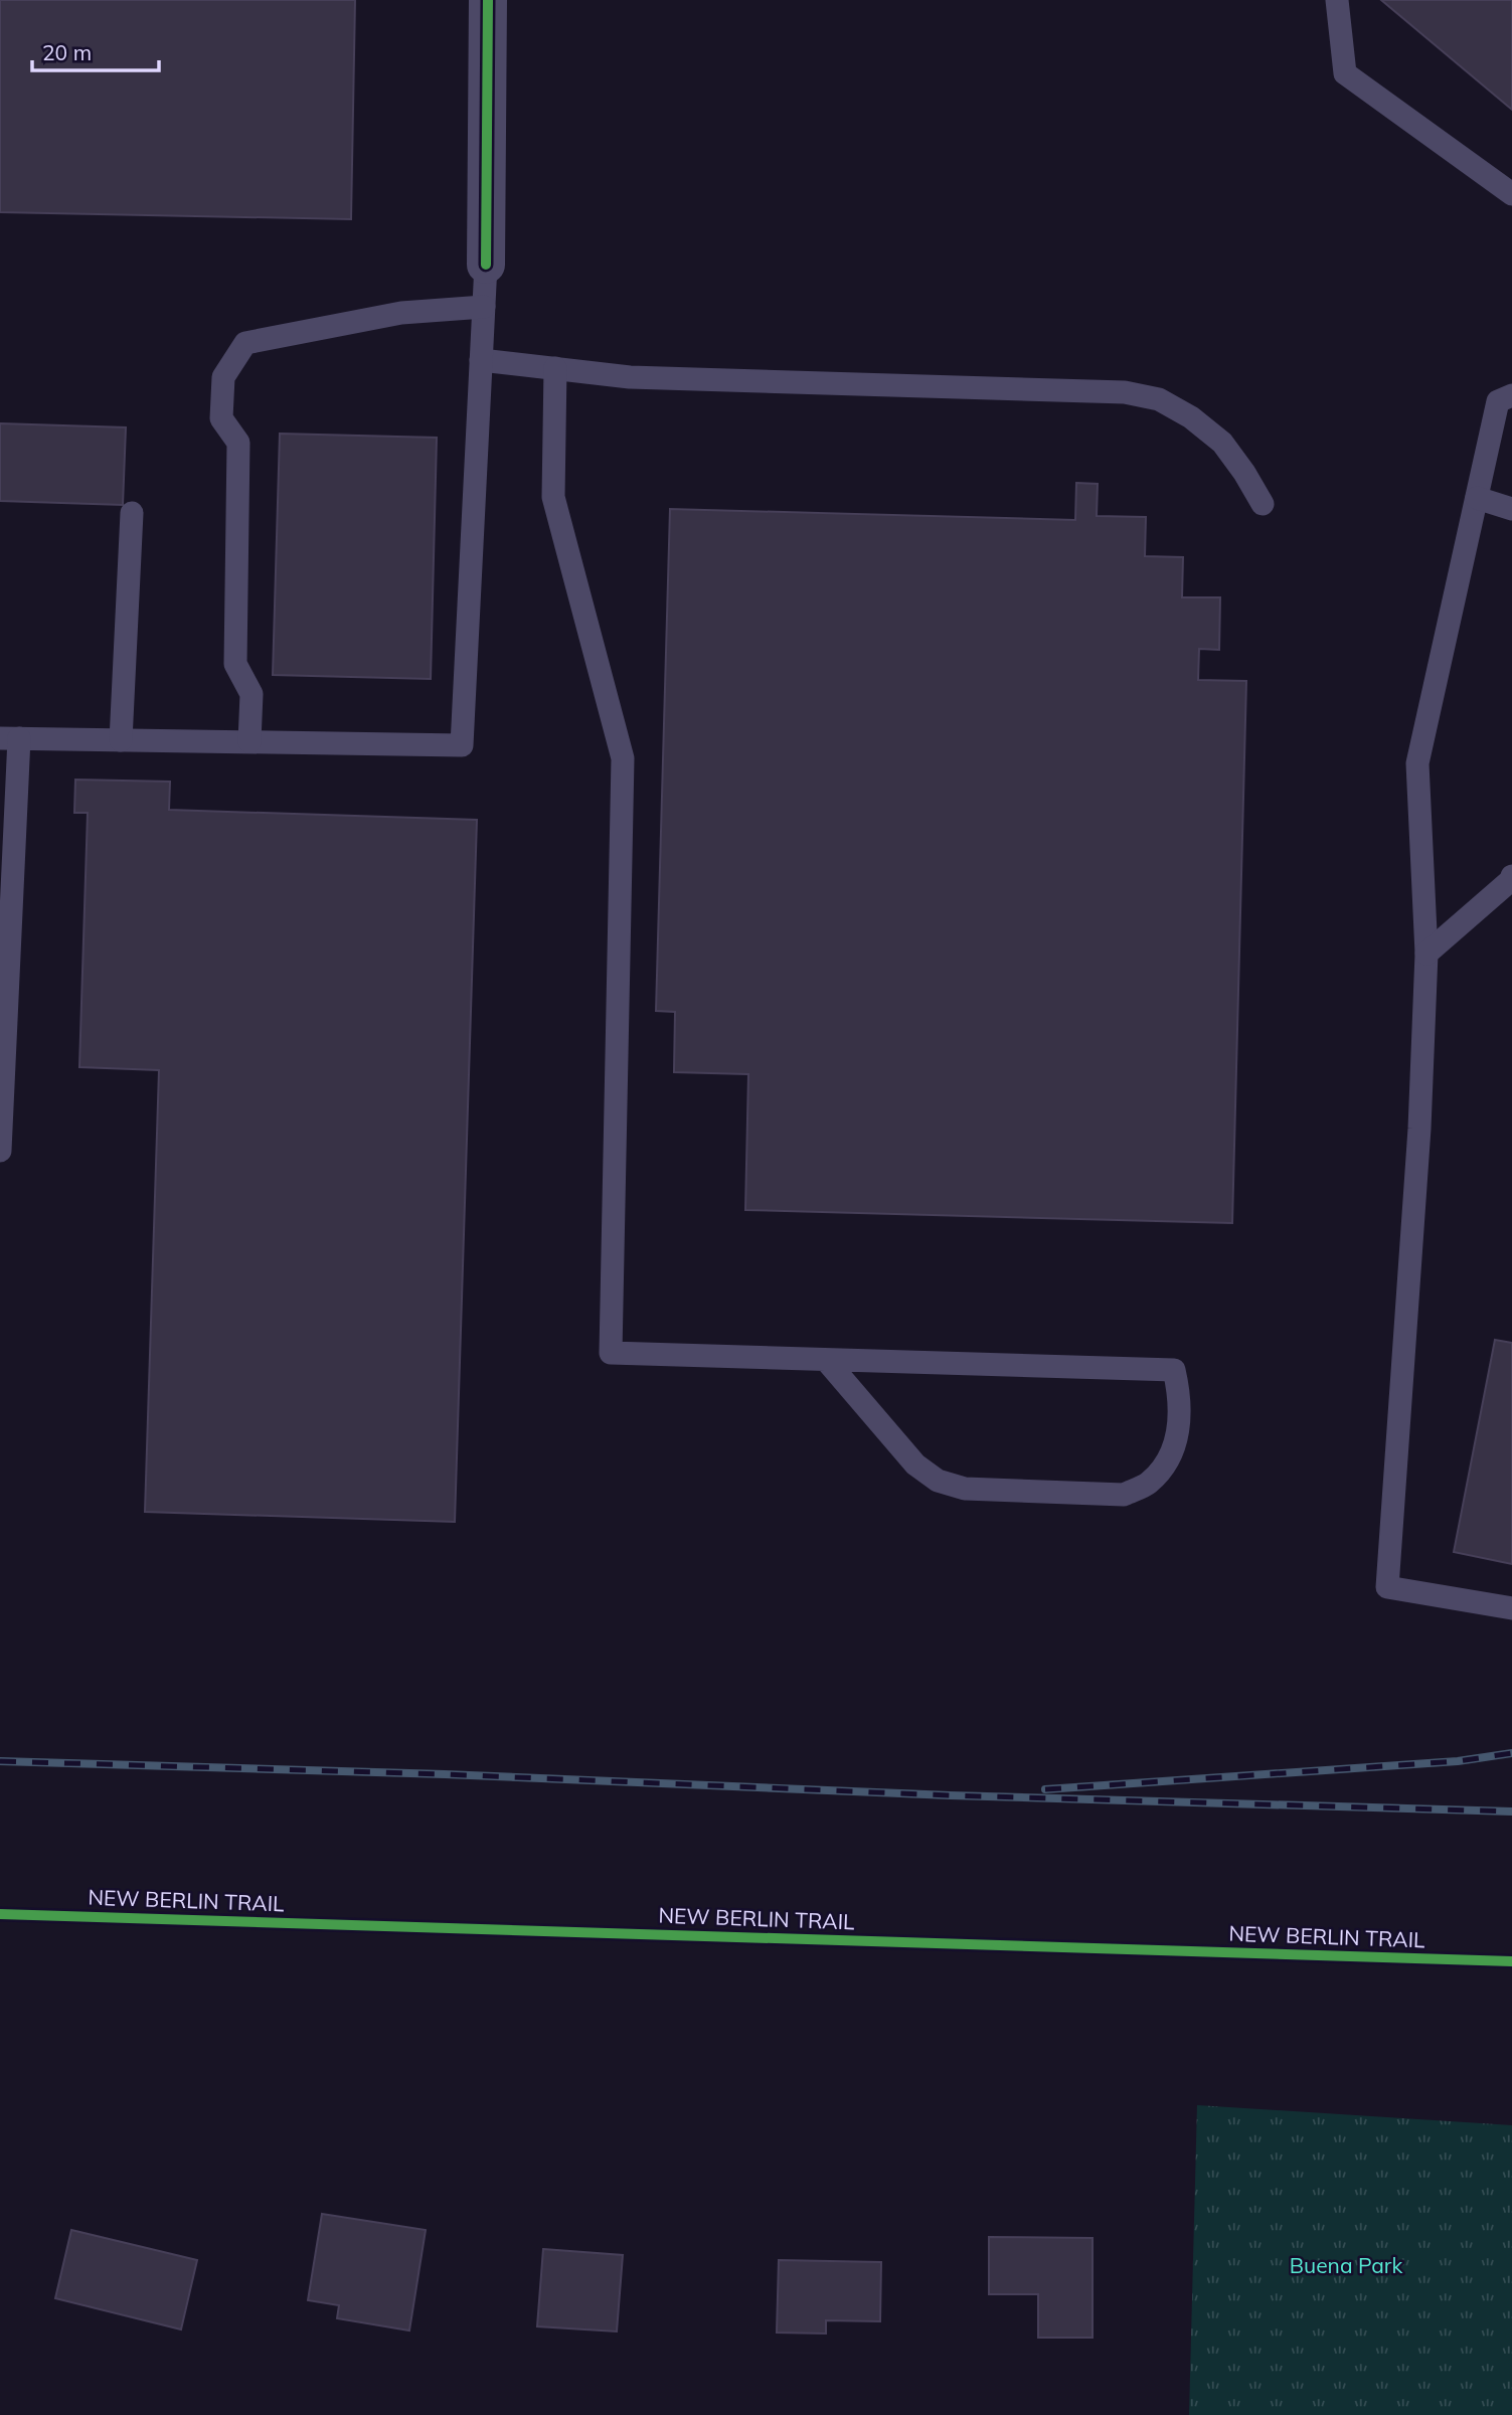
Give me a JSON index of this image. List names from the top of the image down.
{
  "streets": {
    "cycle path": ["NEW BERLIN TRAIL"]
  },
  "parks": ["Buena Park"],
  "scale_bar": "20 m"
}
